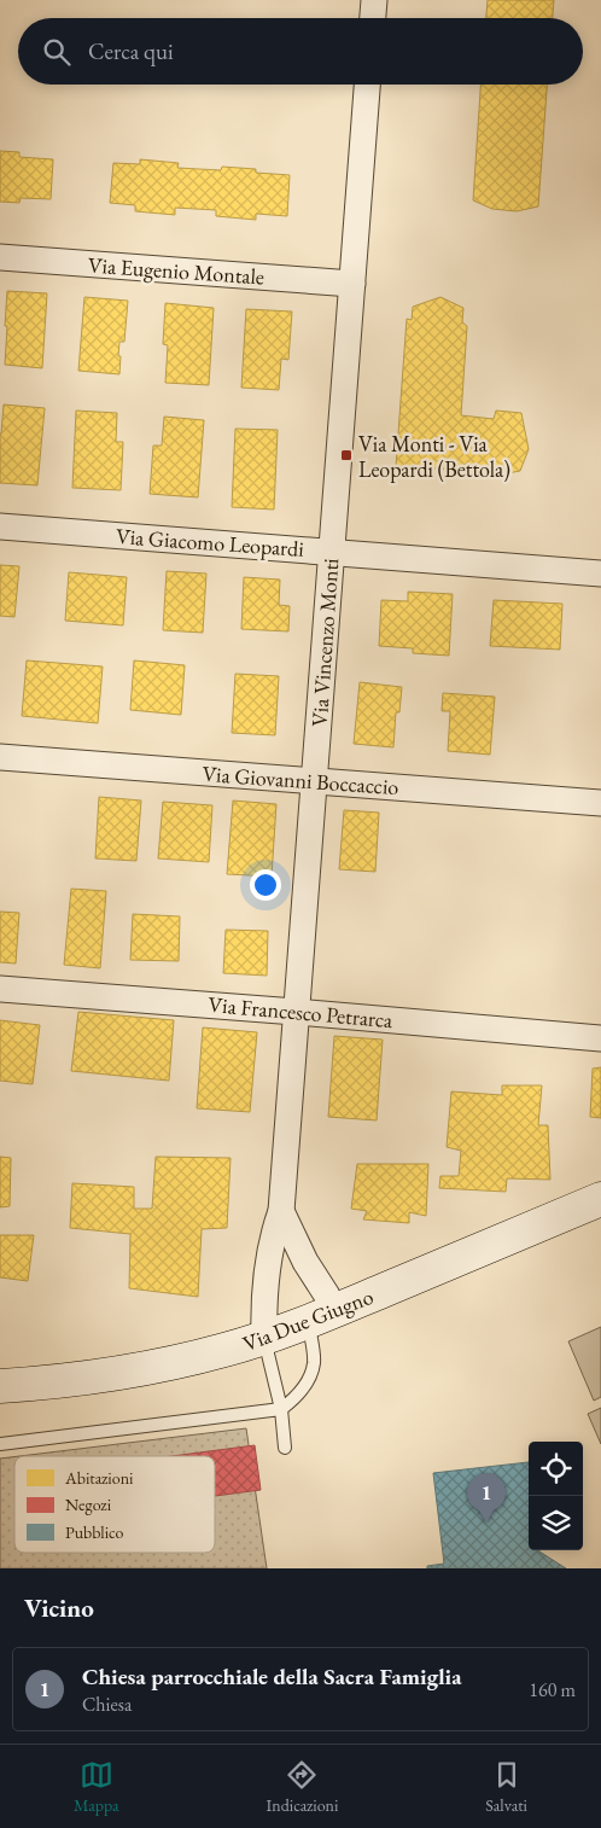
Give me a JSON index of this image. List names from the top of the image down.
{
  "streets": {
    "main road": ["Via Due Giugno"],
    "street": [
      "Via Eugenio Montale",
      "Via Giacomo Leopardi",
      "Via Vincenzo Monti",
      "Via Giovanni Boccaccio",
      "Via Francesco Petrarca"
    ]
  },
  "crossings": [
    ["Via Eugenio Montale", "Via Vincenzo Monti"],
    ["Via Giacomo Leopardi", "Via Vincenzo Monti"],
    ["Via Vincenzo Monti", "Via Giovanni Boccaccio"],
    ["Via Vincenzo Monti", "Via Francesco Petrarca"],
    ["Via Vincenzo Monti", "Via Due Giugno"]
  ],
  "places": {
    "transit": ["Via Monti - Via Leopardi (Bettola)"]
  },
  "legend": ["Abitazioni", "Negozi", "Pubblico"],
  "page": {
    "search": "Cerca qui",
    "pins": "1",
    "heading": "Vicino",
    "list": [
      {
        "mark": "1",
        "name": "Chiesa parrocchiale della Sacra Famiglia",
        "note": "Chiesa",
        "value": "160 m"
      }
    ],
    "nav": ["Mappa", "Indicazioni", "Salvati"]
  }
}
